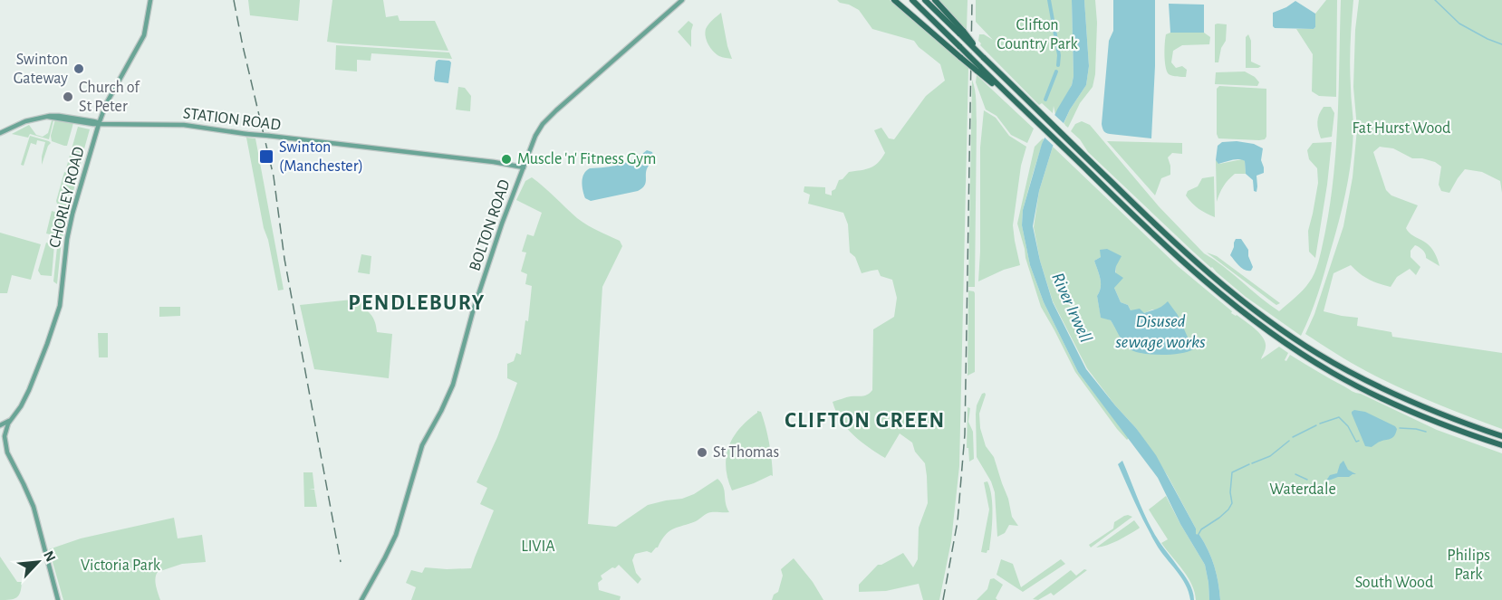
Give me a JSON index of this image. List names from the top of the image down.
{
  "streets": {
    "main road": ["STATION ROAD", "CHORLEY ROAD", "BOLTON ROAD"]
  },
  "crossings": [
    ["STATION ROAD", "CHORLEY ROAD"],
    ["STATION ROAD", "BOLTON ROAD"]
  ],
  "districts": ["PENDLEBURY", "CLIFTON GREEN"],
  "water": ["River Irwell", "Disused sewage works"],
  "parks": [
    "Clifton Country Park",
    "Fat Hurst Wood",
    "Waterdale",
    "LIVIA",
    "Philips Park",
    "Victoria Park",
    "South Wood"
  ],
  "places": {
    "other": [
      "Swinton Gateway",
      "Church of St Peter",
      "Muscle 'n' Fitness Gym",
      "St Thomas"
    ],
    "transit": ["Swinton (Manchester)"]
  },
  "north": "top right"
}
